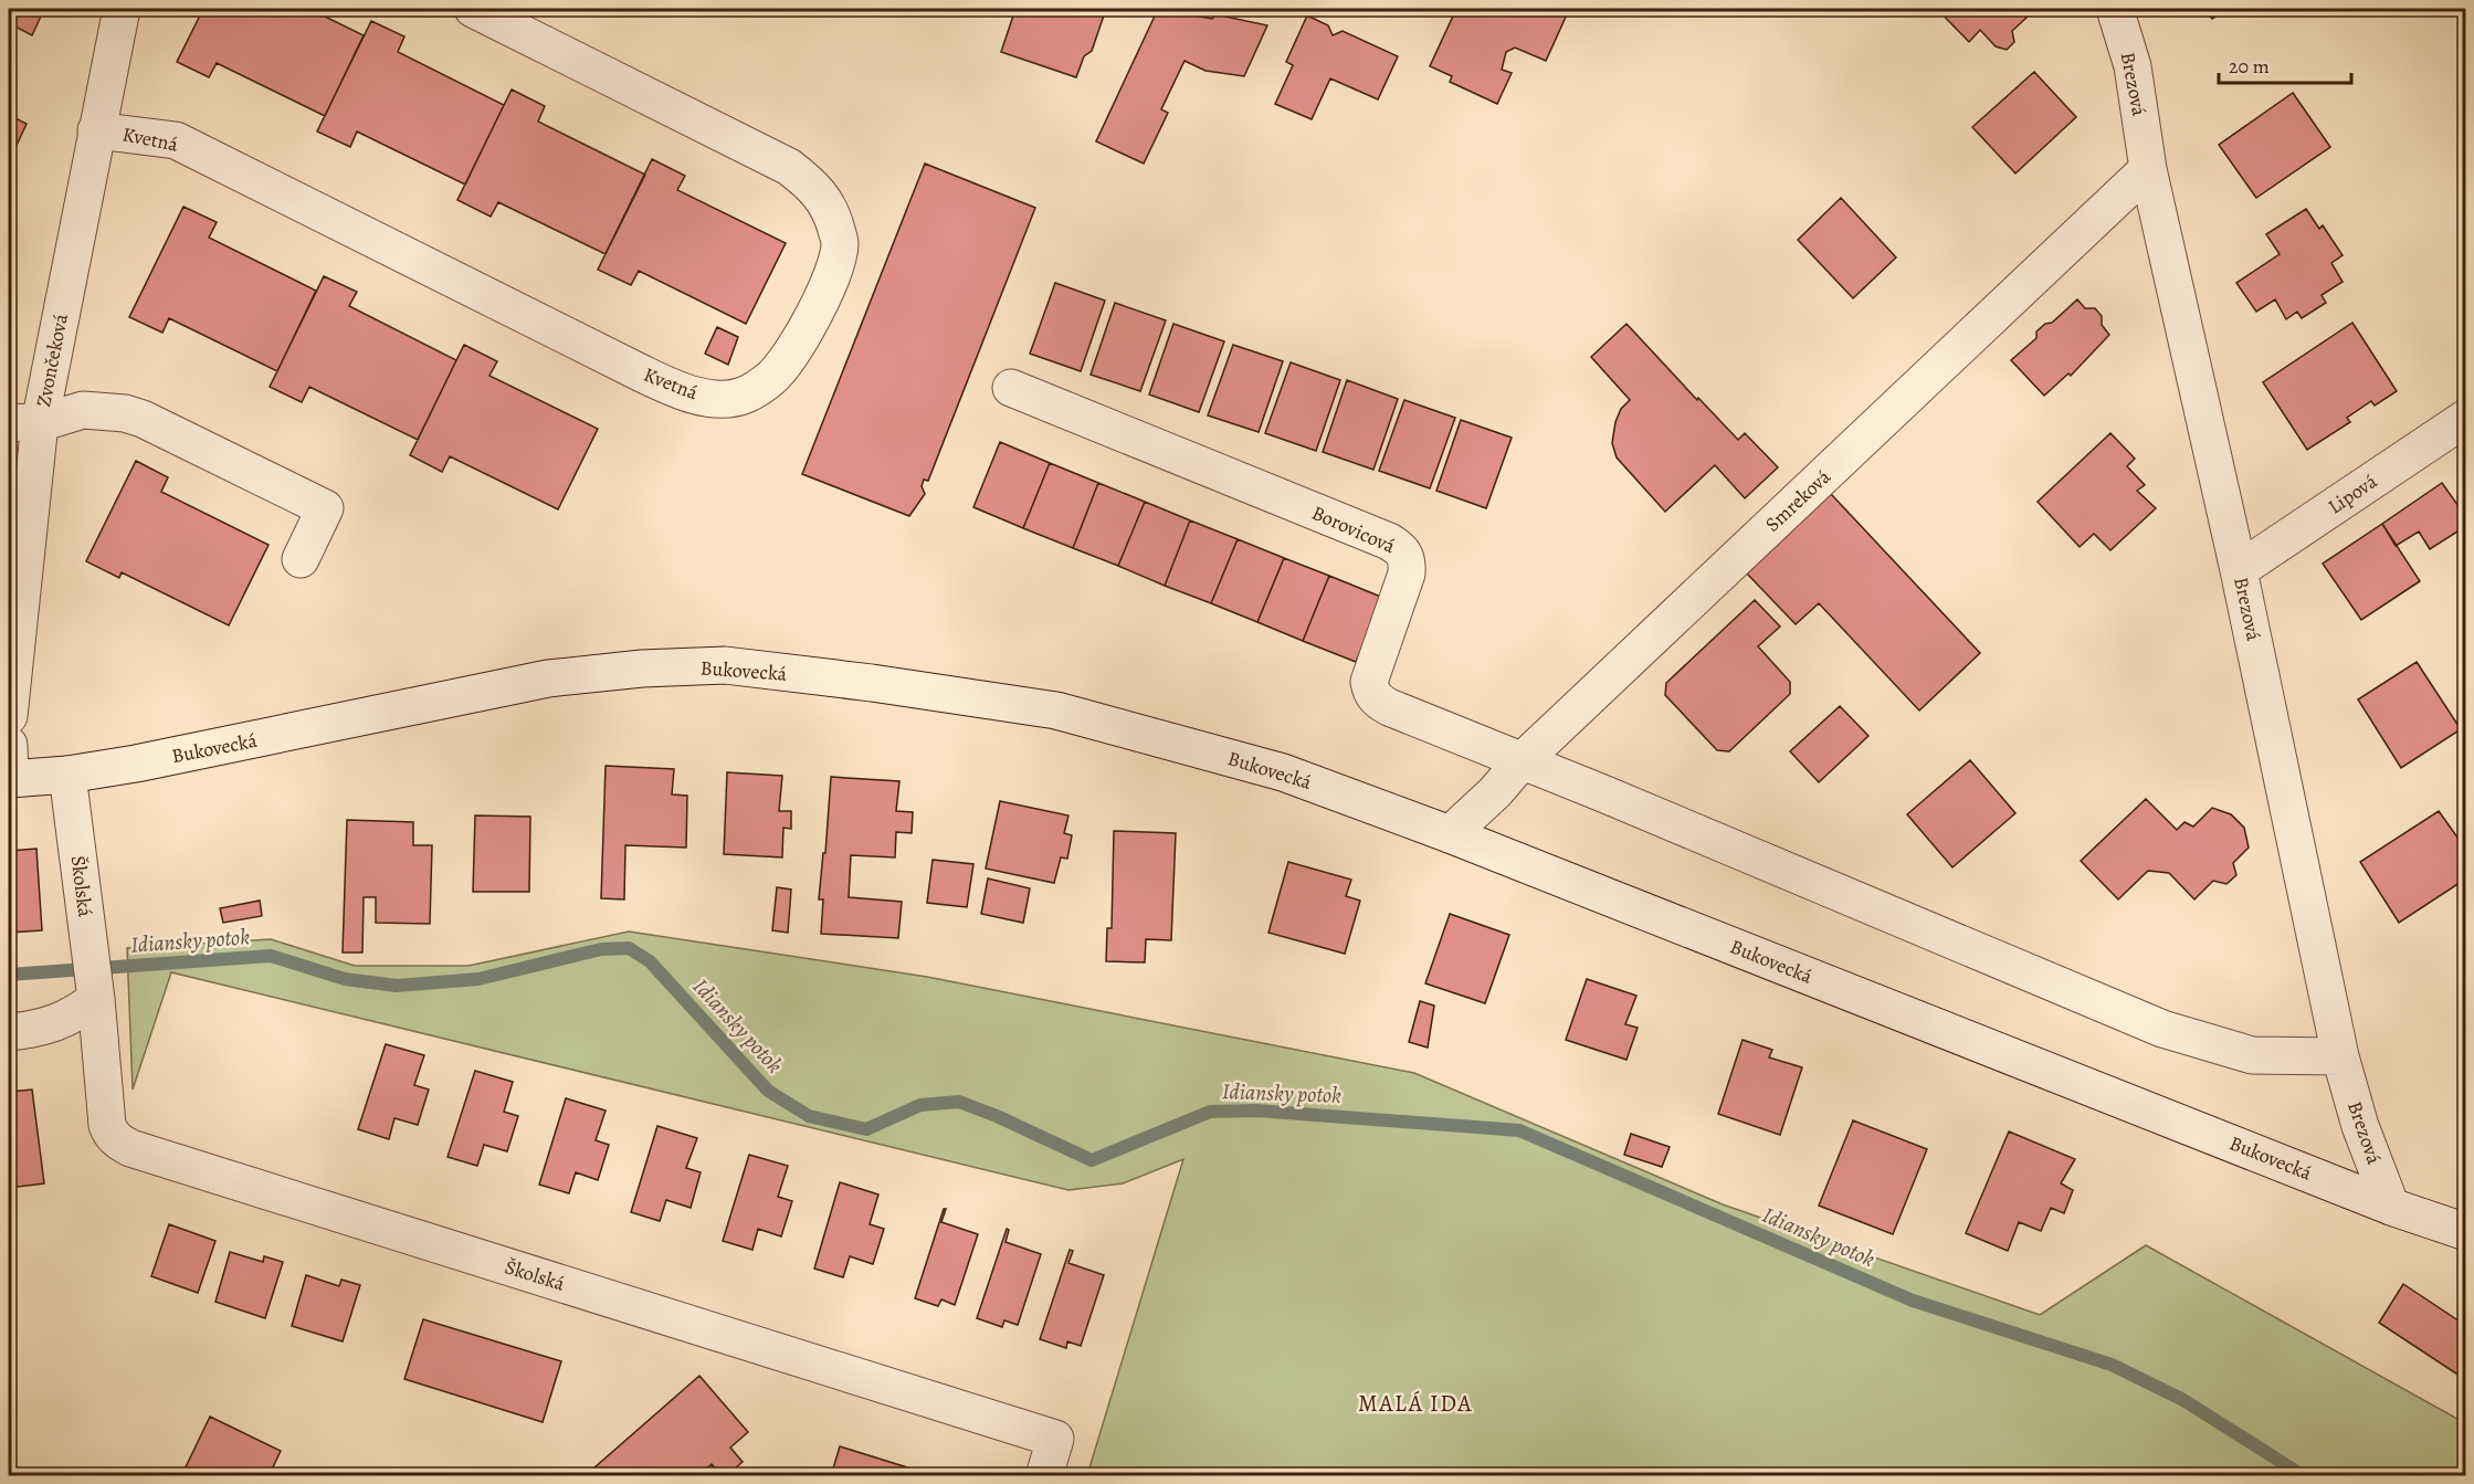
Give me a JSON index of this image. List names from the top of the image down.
{
  "streets": {
    "street": [
      "Brezová",
      "Kvetná",
      "Zvončeková",
      "Lipová",
      "Smreková",
      "Borovicová",
      "Bukovecká",
      "Školská"
    ]
  },
  "crossings": [
    ["Brezová", "Lipová"],
    ["Brezová", "Smreková"],
    ["Brezová", "Bukovecká"],
    ["Kvetná", "Zvončeková"],
    ["Smreková", "Borovicová"],
    ["Smreková", "Bukovecká"],
    ["Bukovecká", "Školská"]
  ],
  "districts": ["MALÁ IDA"],
  "water": ["Idiansky potok"],
  "scale_bar": "20 m"
}
